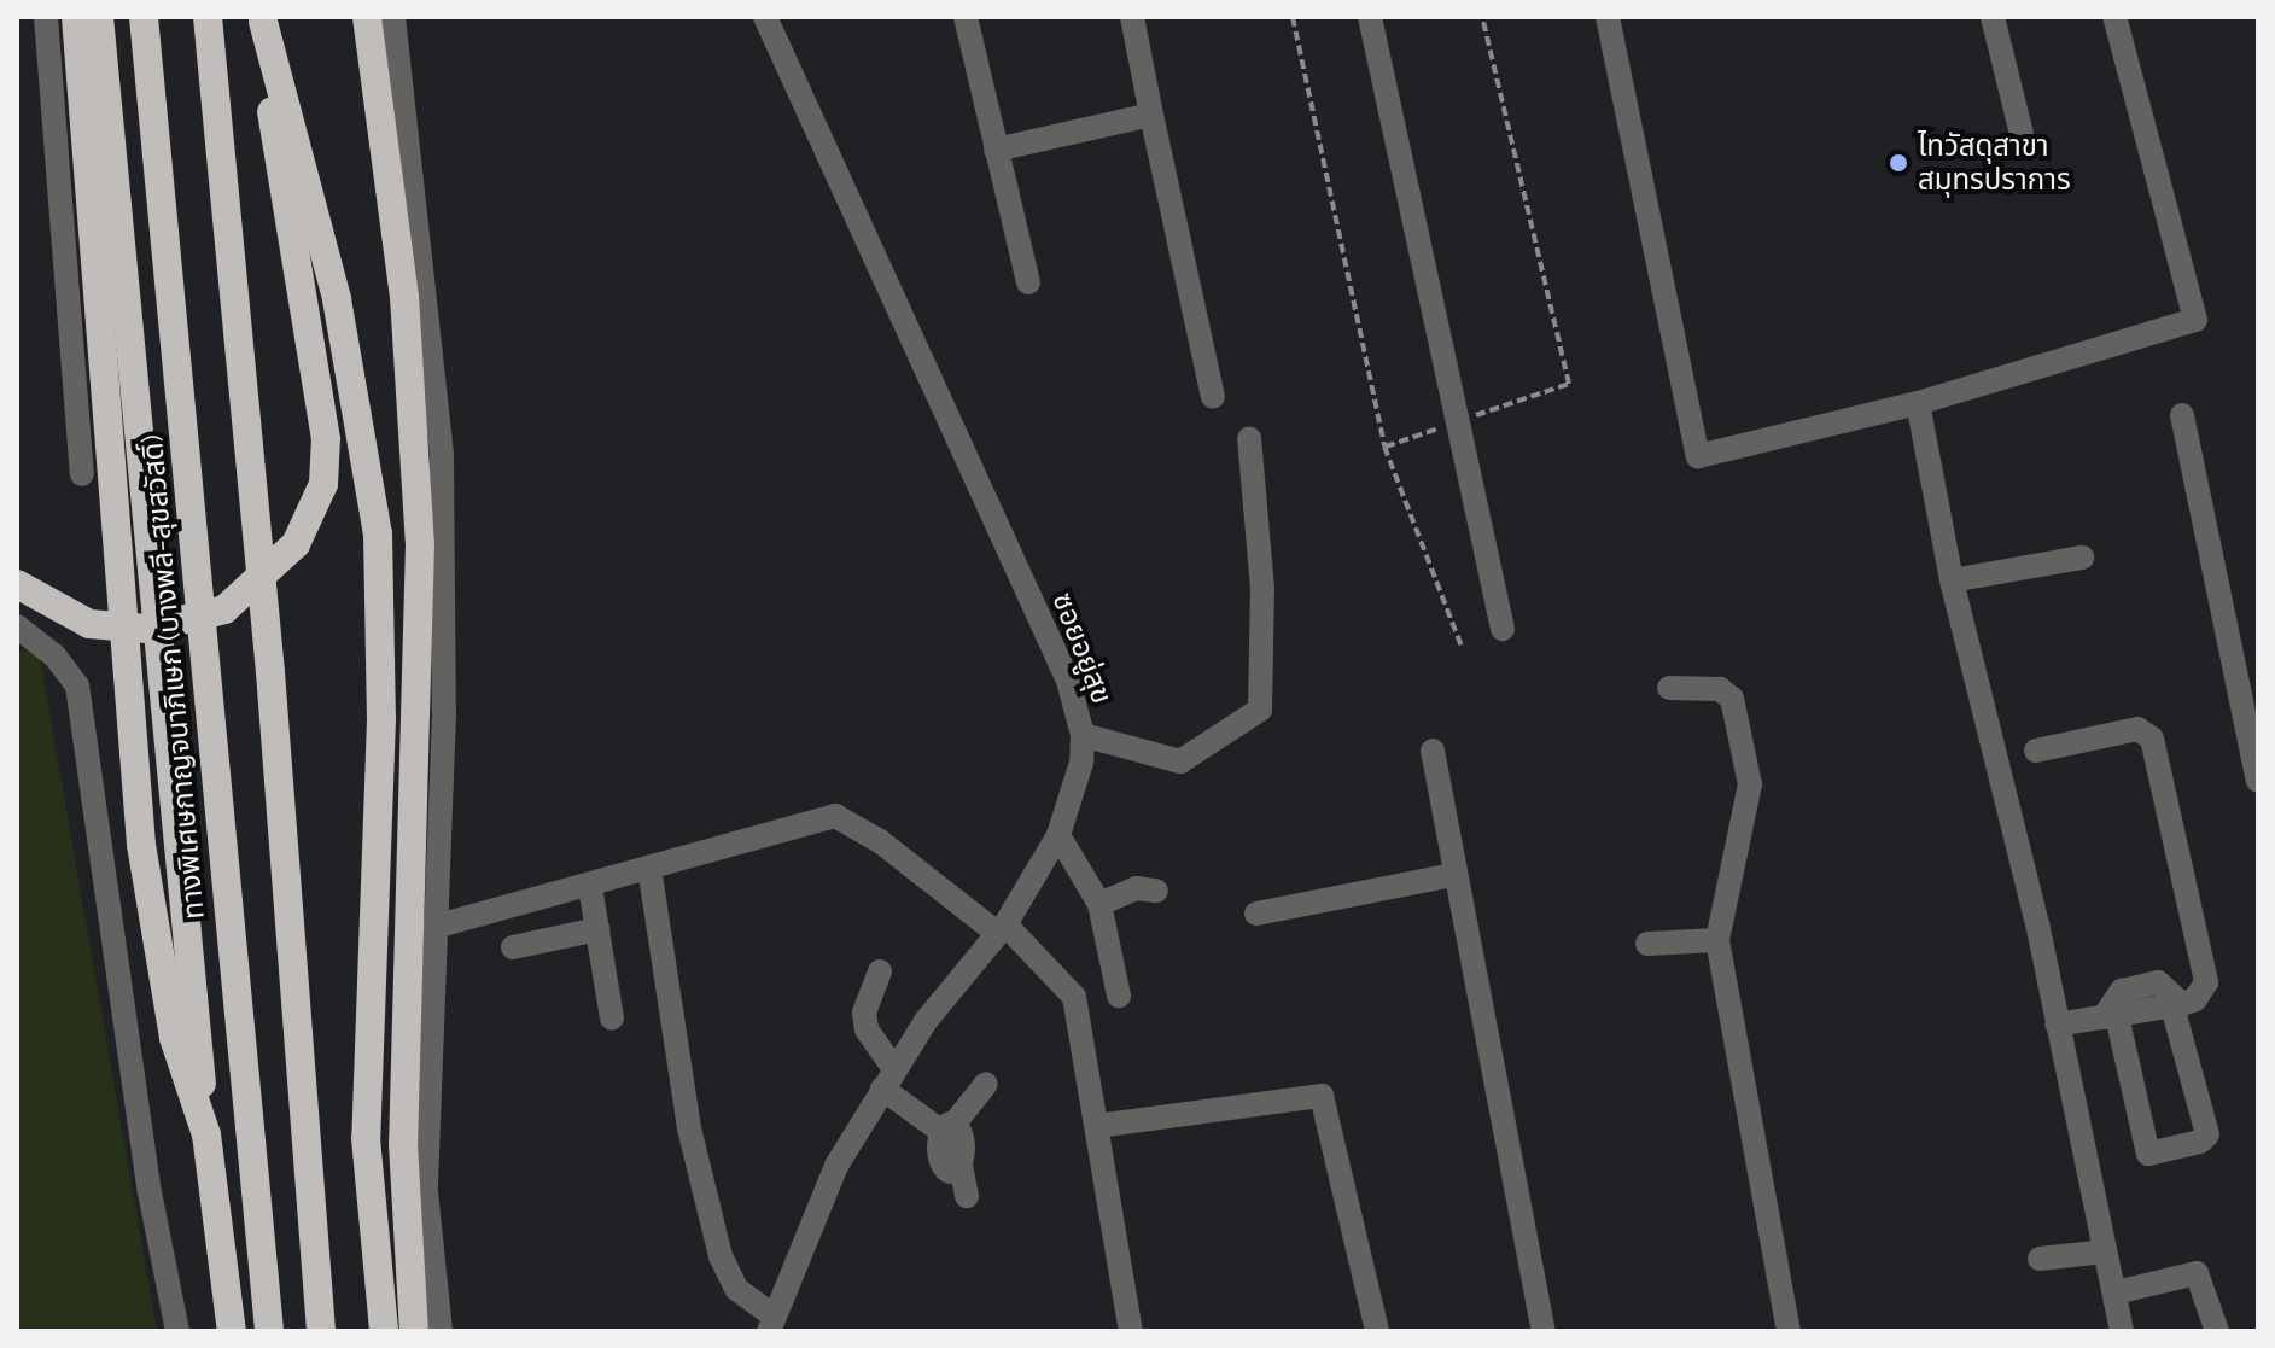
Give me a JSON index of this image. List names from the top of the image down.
{
  "streets": {
    "highway": ["ทางพิเศษกาญจนาภิเษก (บางพลี-สุขสวัสดิ์)"],
    "street": ["ซอยอยู่สุข"]
  },
  "places": ["ไทวัสดุสาขา สมุทรปราการ"]
}
